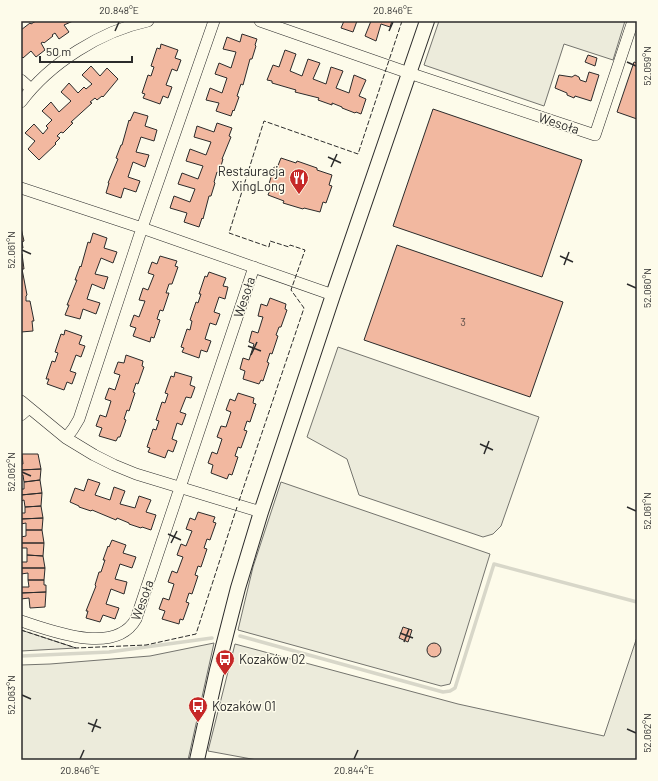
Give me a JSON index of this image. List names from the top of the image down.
{
  "streets": {
    "street": ["Wesoła"]
  },
  "places": {
    "restaurant": ["Restauracja XingLong"],
    "bus stop": ["Kozaków 02", "Kozaków 01"]
  },
  "house_numbers": ["3"],
  "scale_bar": "50 m",
  "coordinates": [
    "20.848°E",
    "20.846°E",
    "52.059°N",
    "52.061°N",
    "52.060°N",
    "52.062°N",
    "52.063°N",
    "20.844°E"
  ]
}
